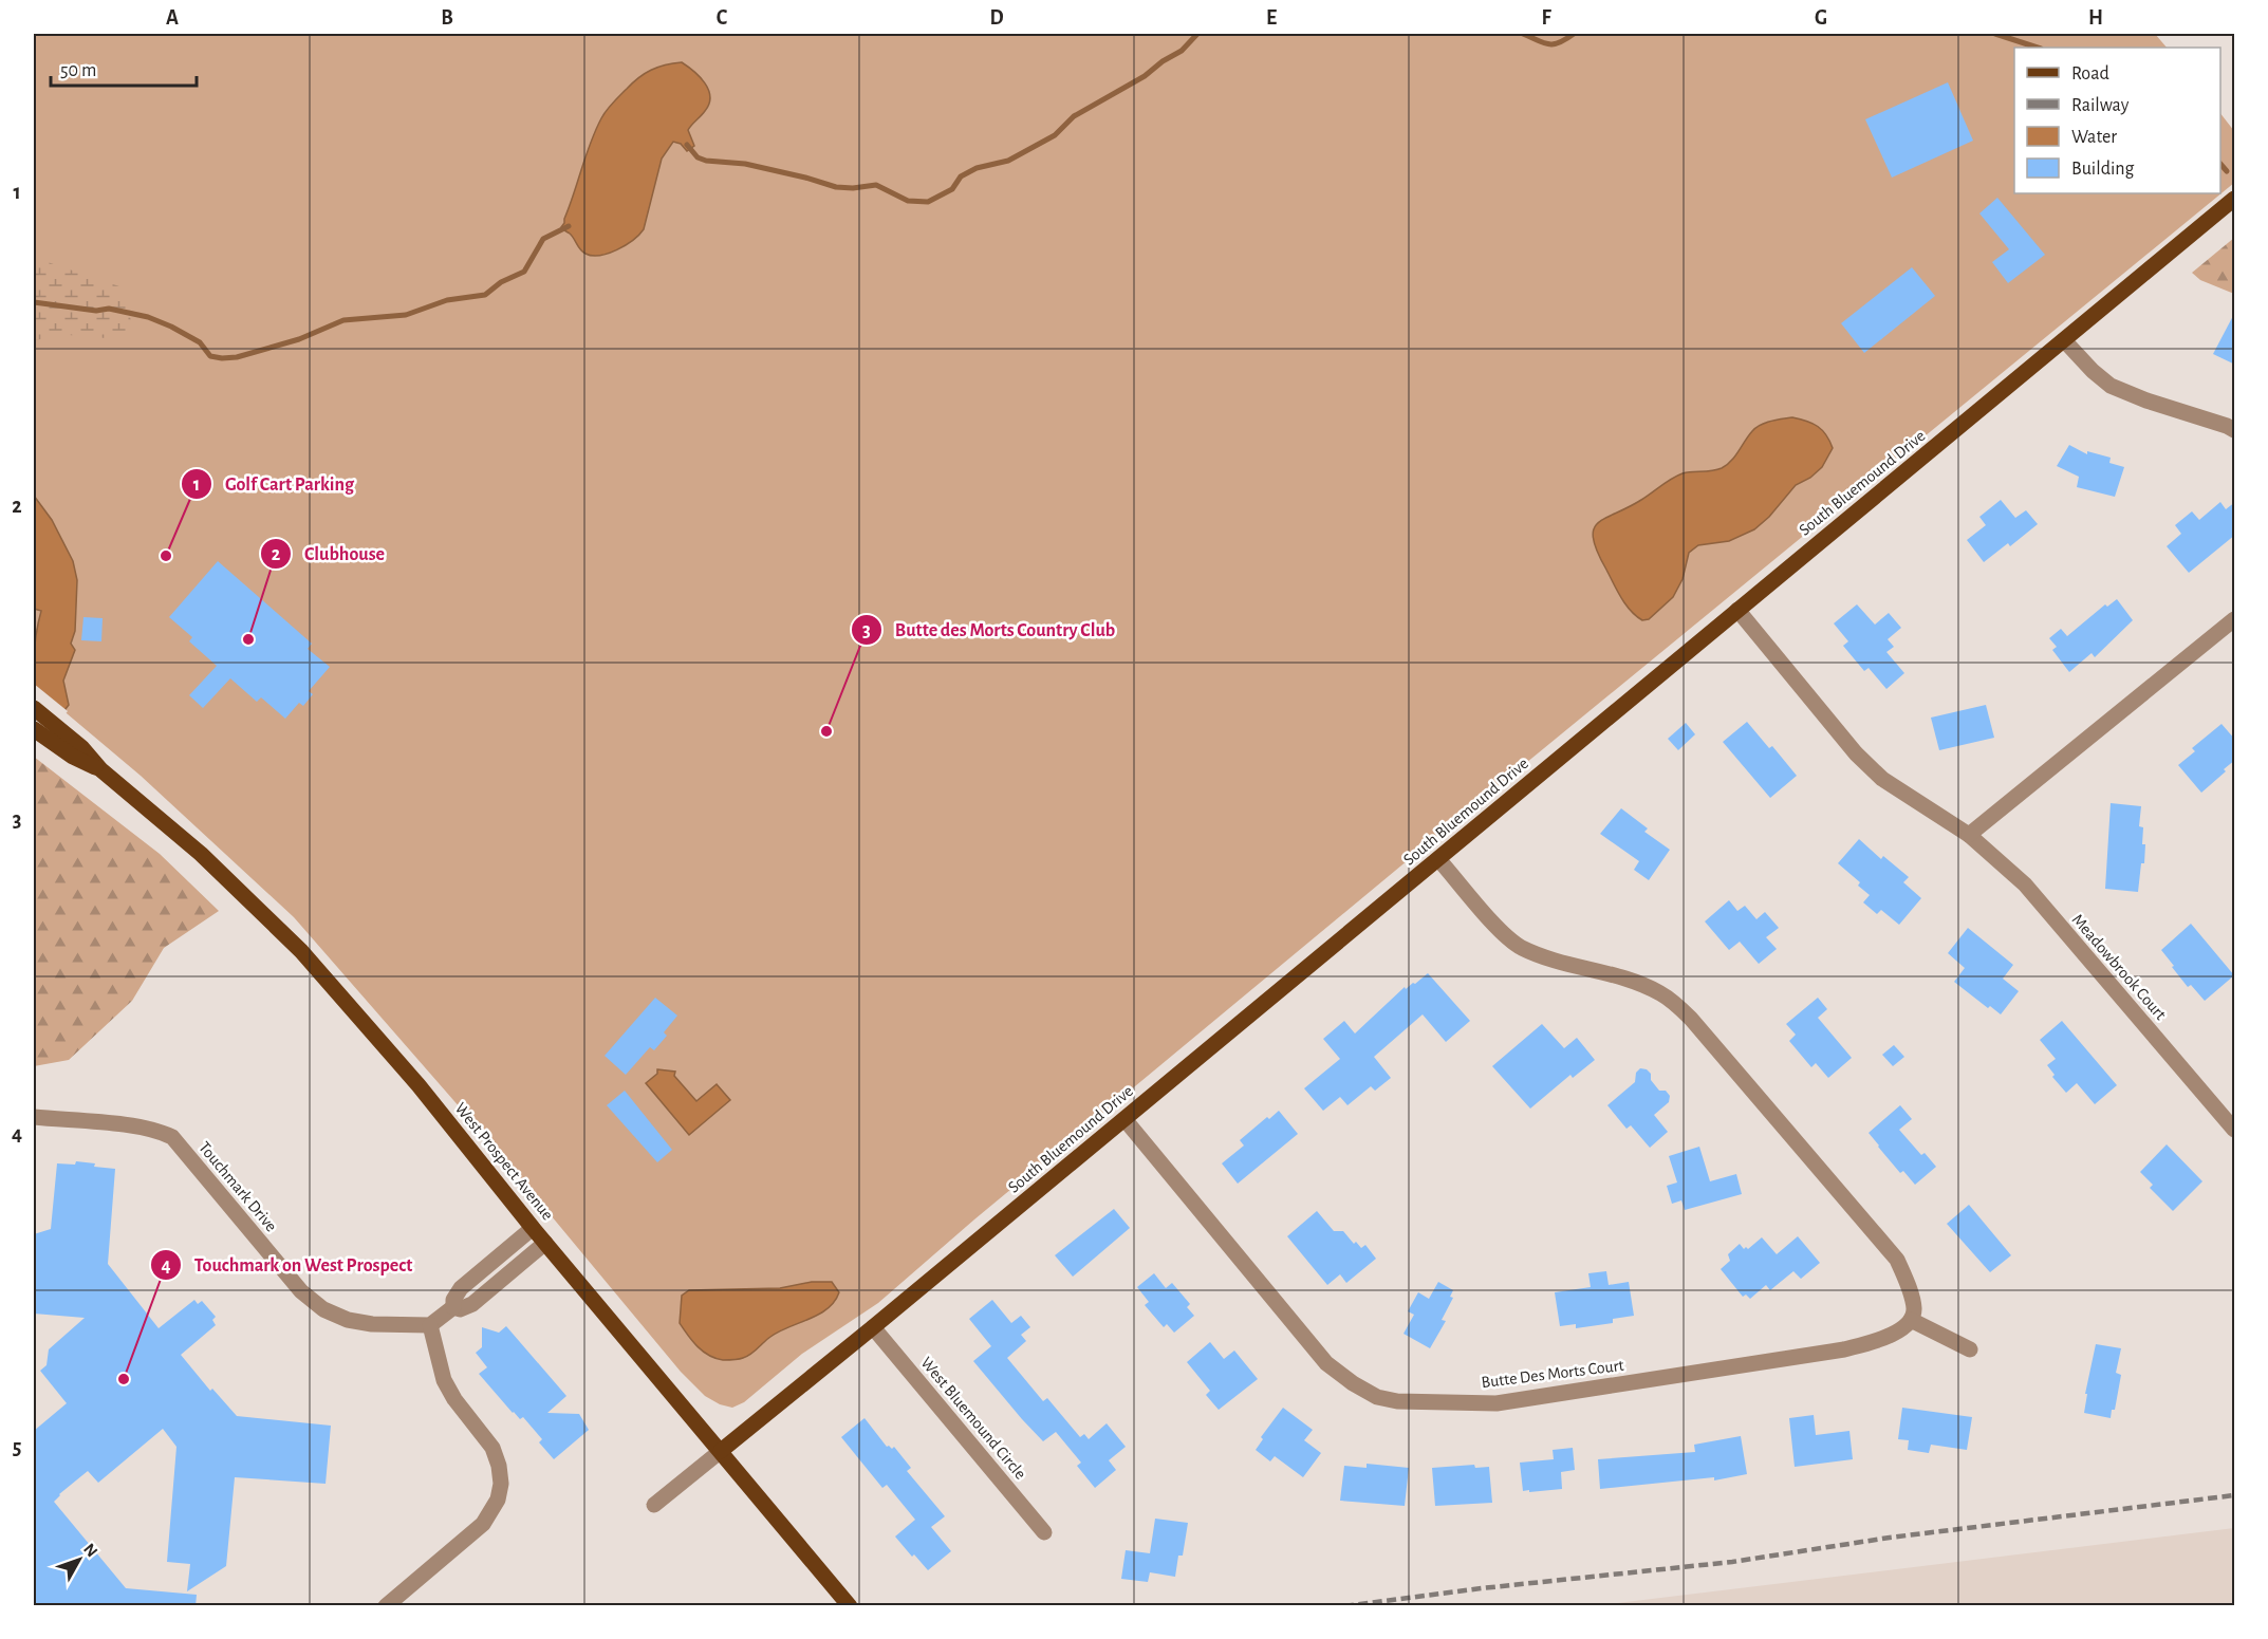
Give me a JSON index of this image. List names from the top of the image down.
{
  "streets": {
    "main road": ["South Bluemound Drive", "West Prospect Avenue"],
    "street": [
      "Meadowbrook Court",
      "Touchmark Drive",
      "Butte Des Morts Court",
      "West Bluemound Circle"
    ]
  },
  "crossings": [
    ["South Bluemound Drive", "Meadowbrook Court"],
    ["South Bluemound Drive", "West Prospect Avenue"],
    ["South Bluemound Drive", "Butte Des Morts Court"],
    ["South Bluemound Drive", "West Bluemound Circle"]
  ],
  "places": [
    "Golf Cart Parking",
    "Clubhouse",
    "Butte des Morts Country Club",
    "Touchmark on West Prospect"
  ],
  "legend": [
    "Road",
    "Railway",
    "Water",
    "Building"
  ],
  "scale_bar": "50 m",
  "north": "top right",
  "grid": {
    "columns": [
      "A",
      "B",
      "C",
      "D",
      "E",
      "F",
      "G",
      "H"
    ],
    "rows": [
      "1",
      "2",
      "3",
      "4",
      "5"
    ]
  }
}
